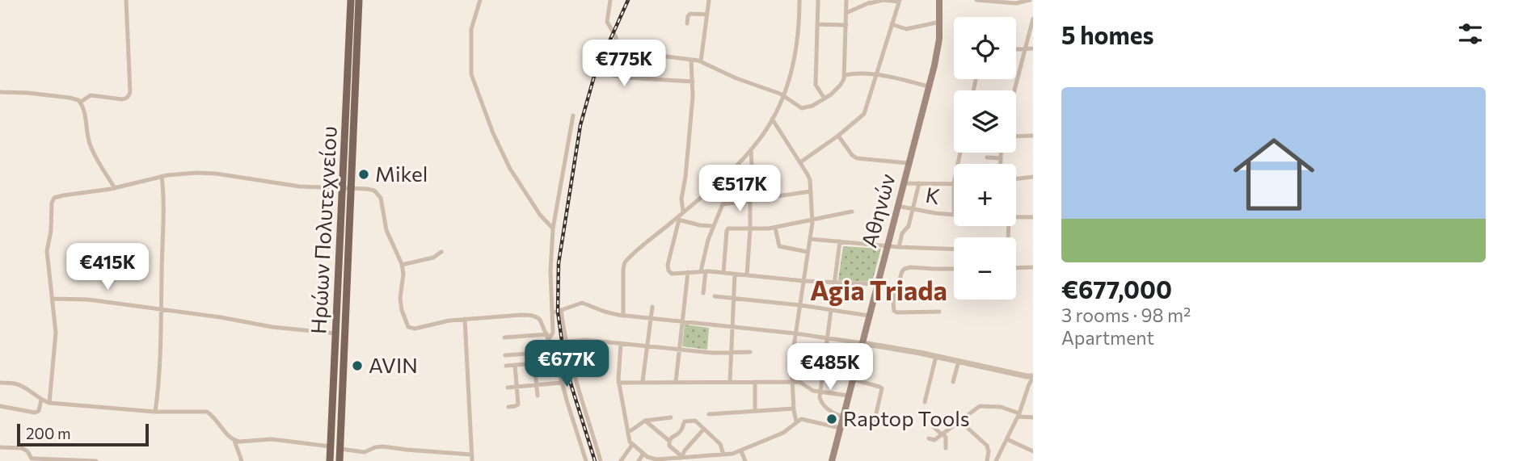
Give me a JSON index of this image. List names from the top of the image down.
{
  "streets": {
    "main road": ["Αθηνών", "Ηρώων Πολυτεχνείου"],
    "street": ["Κ"]
  },
  "crossings": [
    ["Κ", "Αθηνών"]
  ],
  "districts": ["Agia Triada"],
  "places": ["Mikel", "AVIN", "Raptop Tools"],
  "scale_bar": "200 m",
  "page": {
    "heading": "5 homes",
    "map_buttons": ["+", "−"],
    "price": [
      "€775K",
      "€517K",
      "€415K",
      "€677K",
      "€485K"
    ],
    "list": [
      {
        "name": "€677,000",
        "note": "3 rooms · 98 m² · Apartment"
      }
    ],
    "scale": "200 m"
  }
}
